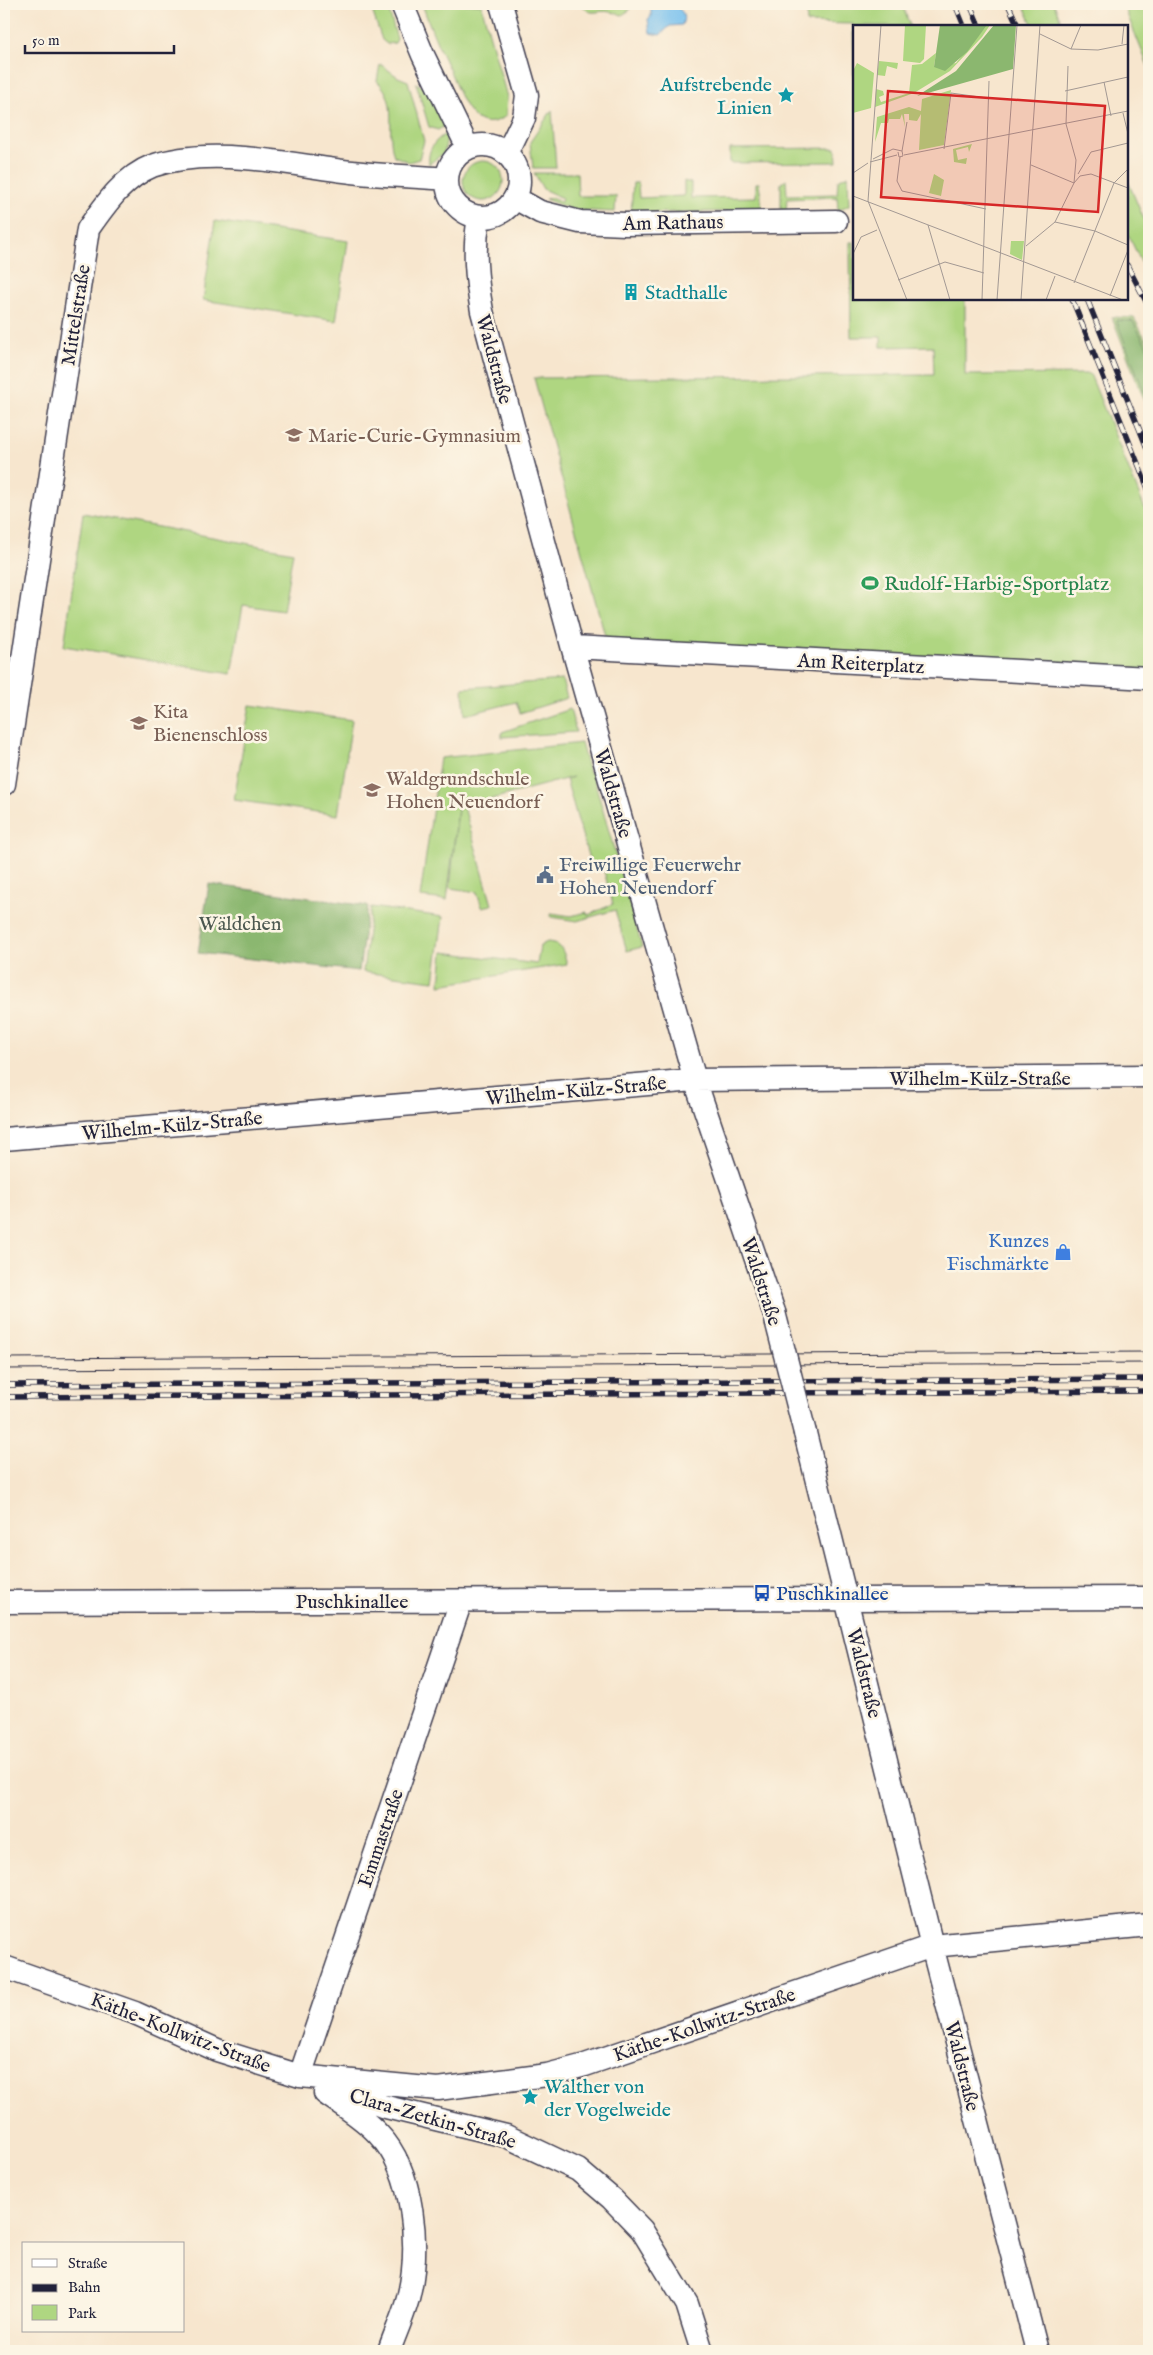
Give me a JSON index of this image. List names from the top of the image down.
{
  "streets": {
    "street": [
      "Am Rathaus",
      "Mittelstraße",
      "Waldstraße",
      "Am Reiterplatz",
      "Wilhelm-Külz-Straße",
      "Puschkinallee",
      "Emmastraße",
      "Käthe-Kollwitz-Straße",
      "Clara-Zetkin-Straße"
    ]
  },
  "crossings": [
    ["Am Rathaus", "Mittelstraße"],
    ["Am Rathaus", "Waldstraße"],
    ["Mittelstraße", "Waldstraße"],
    ["Waldstraße", "Am Reiterplatz"],
    ["Waldstraße", "Wilhelm-Külz-Straße"],
    ["Waldstraße", "Puschkinallee"],
    ["Waldstraße", "Käthe-Kollwitz-Straße"],
    ["Puschkinallee", "Emmastraße"],
    ["Emmastraße", "Käthe-Kollwitz-Straße"],
    ["Emmastraße", "Clara-Zetkin-Straße"],
    ["Käthe-Kollwitz-Straße", "Clara-Zetkin-Straße"]
  ],
  "parks": ["Wäldchen"],
  "places": {
    "place": ["Aufstrebende Linien", "Walther von der Vogelweide"],
    "building": ["Stadthalle"],
    "school or university": ["Marie-Curie-Gymnasium", "Kita Bienenschloss", "Waldgrundschule Hohen Neuendorf"],
    "sports": ["Rudolf-Harbig-Sportplatz"],
    "public building": ["Freiwillige Feuerwehr Hohen Neuendorf"],
    "shop": ["Kunzes Fischmärkte"],
    "bus stop": ["Puschkinallee"]
  },
  "legend": ["Straße", "Bahn", "Park"],
  "scale_bar": "50 m"
}
